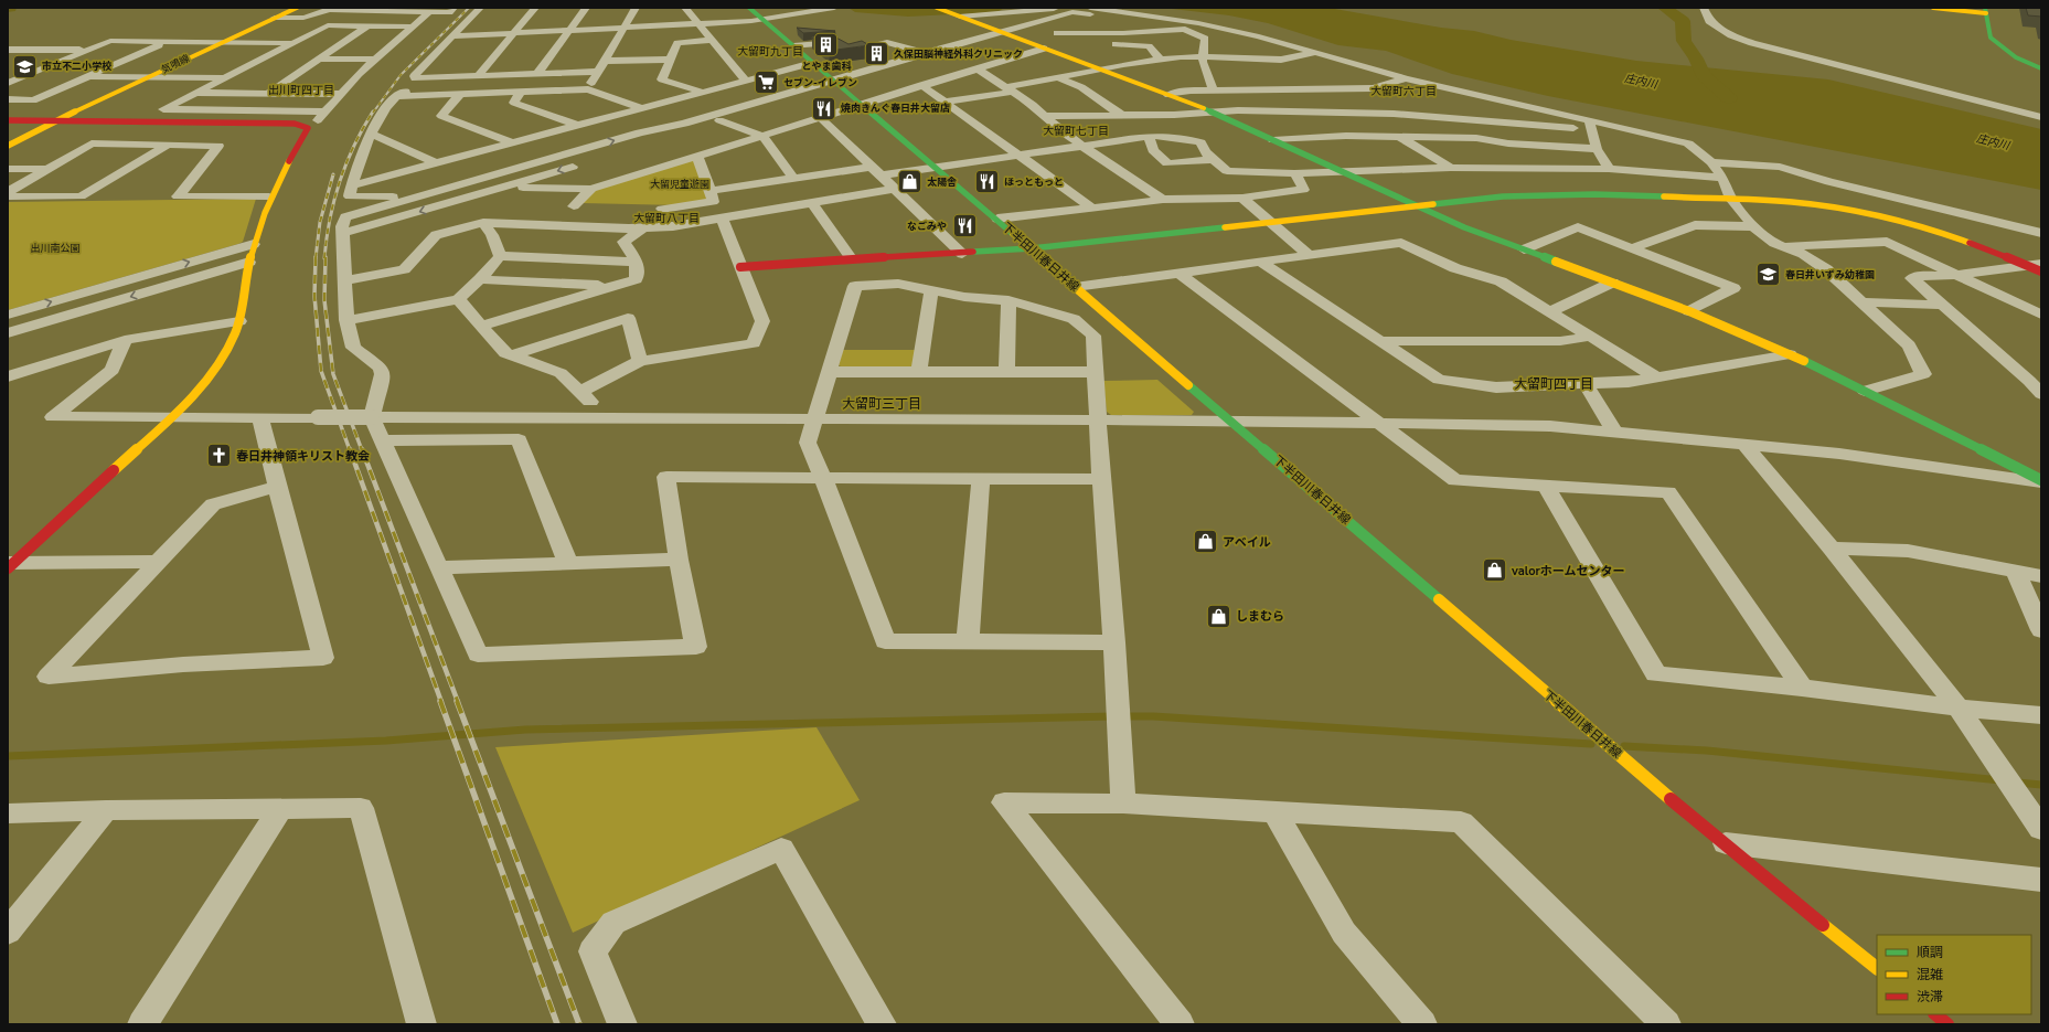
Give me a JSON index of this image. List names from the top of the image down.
{
  "streets": {
    "street": ["気噴線", "下半田川春日井線"]
  },
  "districts": [
    "大留町九丁目",
    "出川町四丁目",
    "大留町六丁目",
    "大留町七丁目",
    "大留町八丁目",
    "大留町四丁目",
    "大留町三丁目"
  ],
  "water": ["庄内川"],
  "parks": ["大留児童遊園", "出川南公園"],
  "places": {
    "building": ["とやま歯科", "久保田脳神経外科クリニック"],
    "school or university": ["市立不二小学校", "春日井いずみ幼稚園"],
    "supermarket": ["セブン-イレブン"],
    "restaurant": ["焼肉きんぐ春日井大留店", "ほっともっと", "なごみや"],
    "shop": [
      "太陽舎",
      "アベイル",
      "valorホームセンター",
      "しまむら"
    ],
    "church": ["春日井神領キリスト教会"]
  },
  "legend": ["順調", "混雑", "渋滞"]
}
